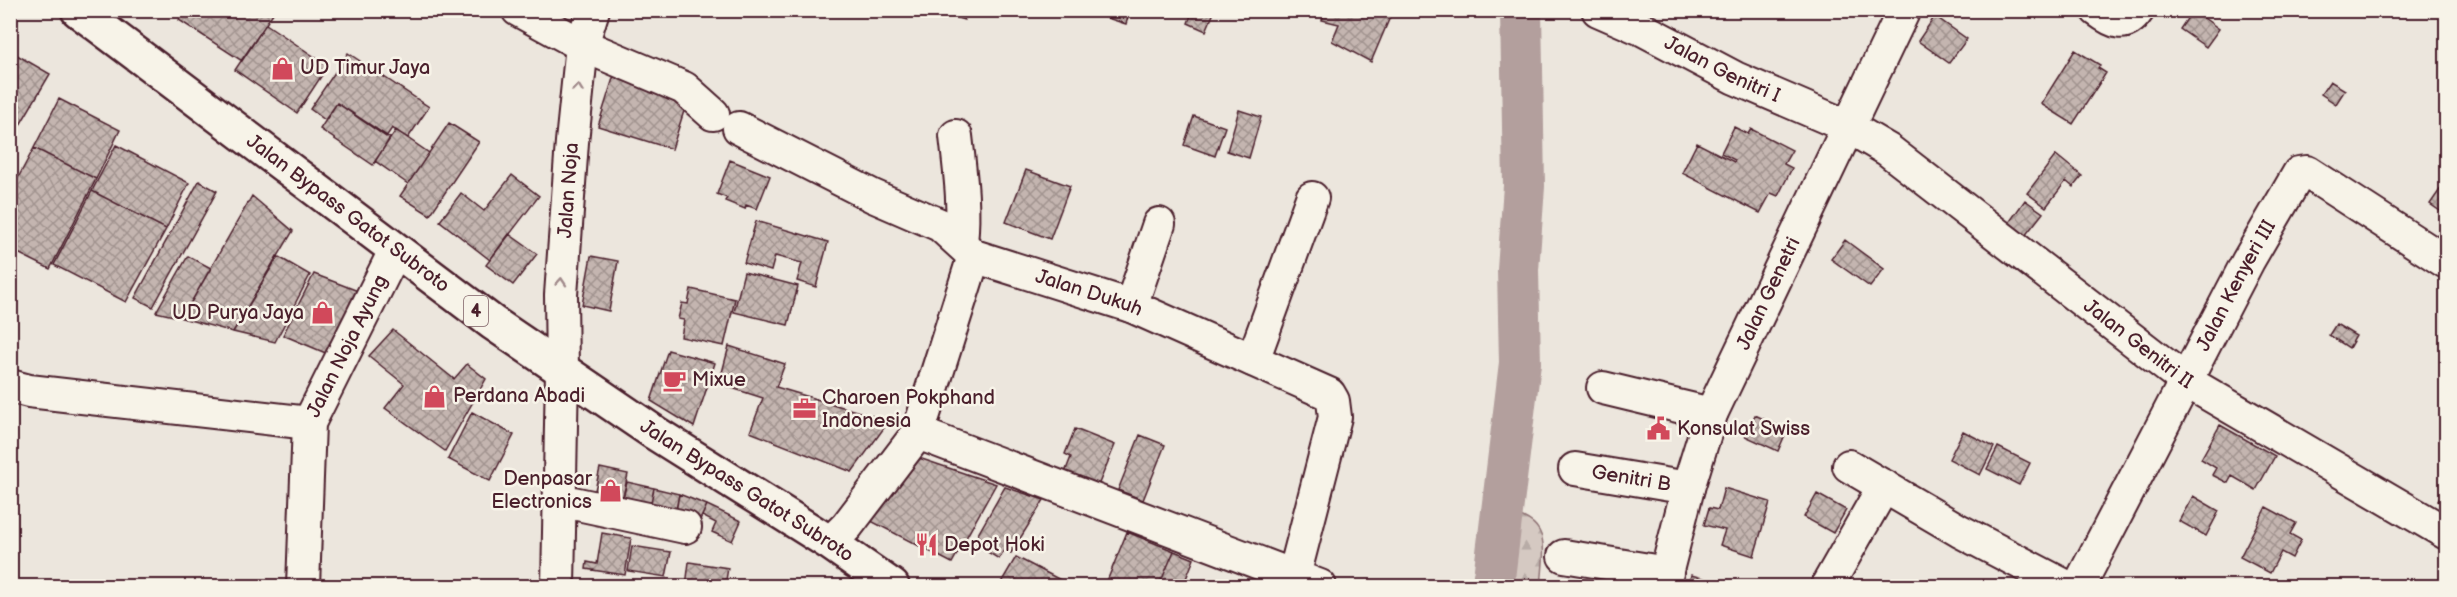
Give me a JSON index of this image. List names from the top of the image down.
{
  "streets": {
    "highway": ["Jalan Bypass Gatot Subroto", "4"],
    "street": [
      "Jalan Genitri I",
      "Jalan Noja",
      "Jalan Kenyeri III",
      "Jalan Genetri",
      "Jalan Dukuh",
      "Jalan Genitri II",
      "Jalan Noja Ayung",
      "Genitri B"
    ]
  },
  "crossings": [
    ["Jalan Genitri I", "Jalan Genetri"],
    ["Jalan Genitri I", "Jalan Genitri II"],
    ["Jalan Noja", "Jalan Bypass Gatot Subroto"],
    ["Jalan Bypass Gatot Subroto", "Jalan Noja Ayung"],
    ["Jalan Kenyeri III", "Jalan Genitri II"],
    ["Jalan Genetri", "Jalan Genitri II"],
    ["Jalan Genetri", "Genitri B"]
  ],
  "one_way": ["Jalan Noja"],
  "places": {
    "shop": [
      "UD Timur Jaya",
      "UD Purya Jaya",
      "Perdana Abadi",
      "Denpasar Electronics"
    ],
    "cafe": ["Mixue"],
    "office": ["Charoen Pokphand Indonesia"],
    "public building": ["Konsulat Swiss"],
    "restaurant": ["Depot Hoki"]
  }
}
